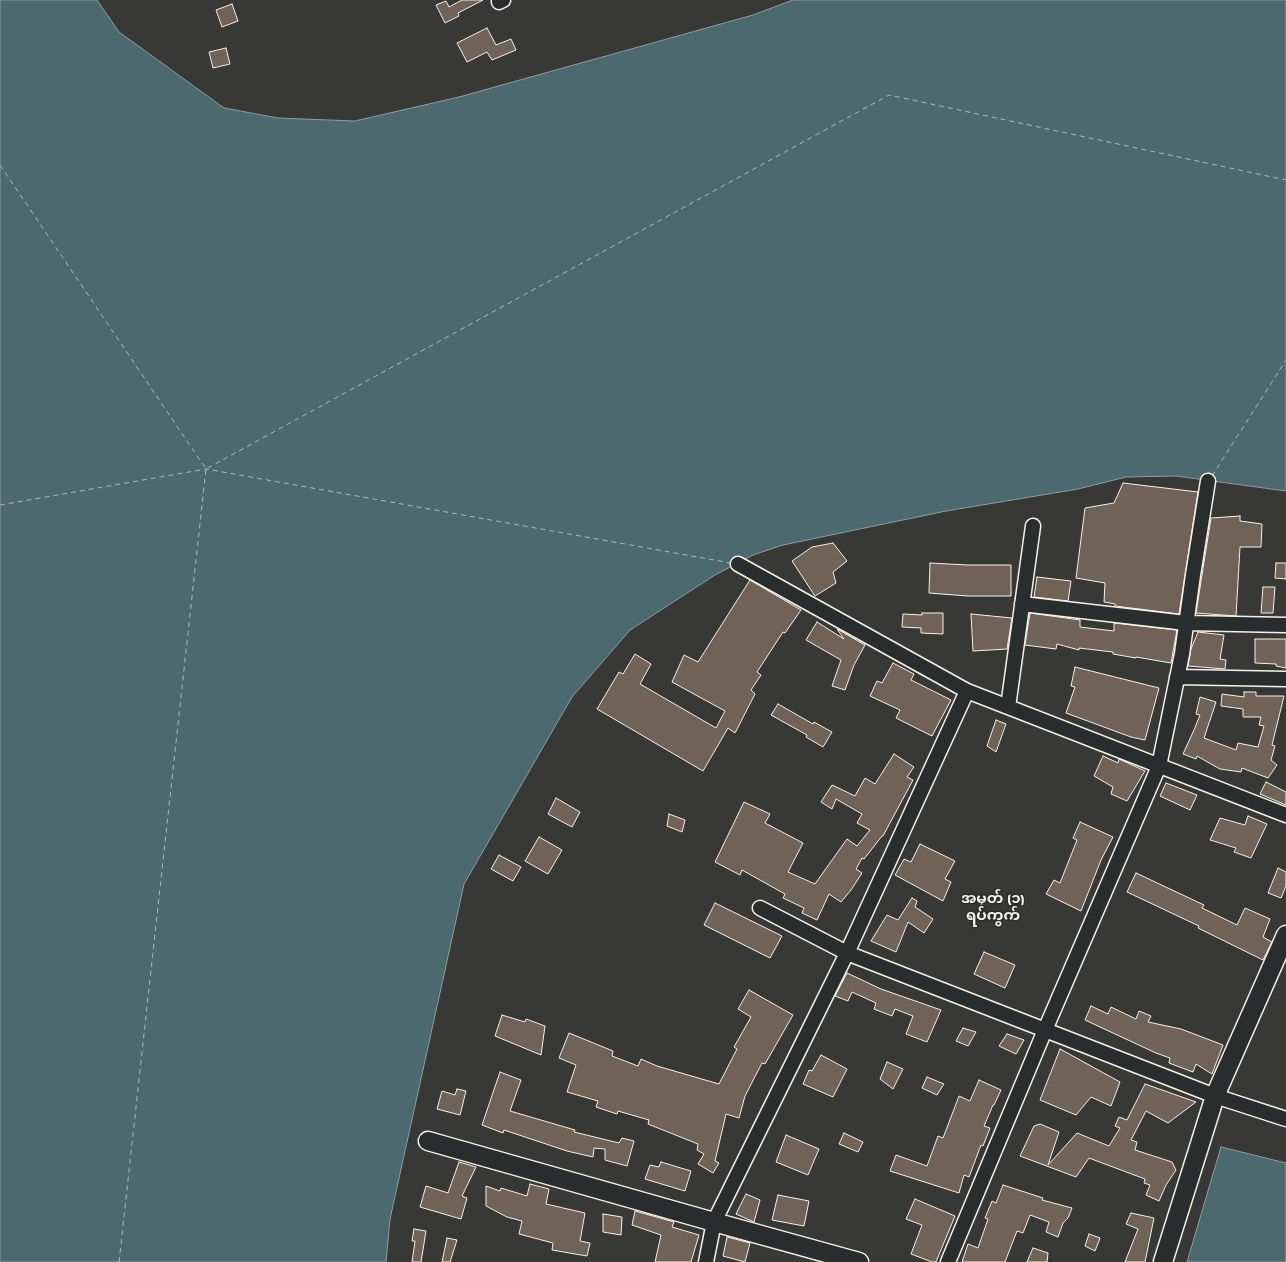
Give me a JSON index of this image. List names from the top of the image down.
{
  "districts": ["အမှတ် (၁) ရပ်ကွက်"]
}
